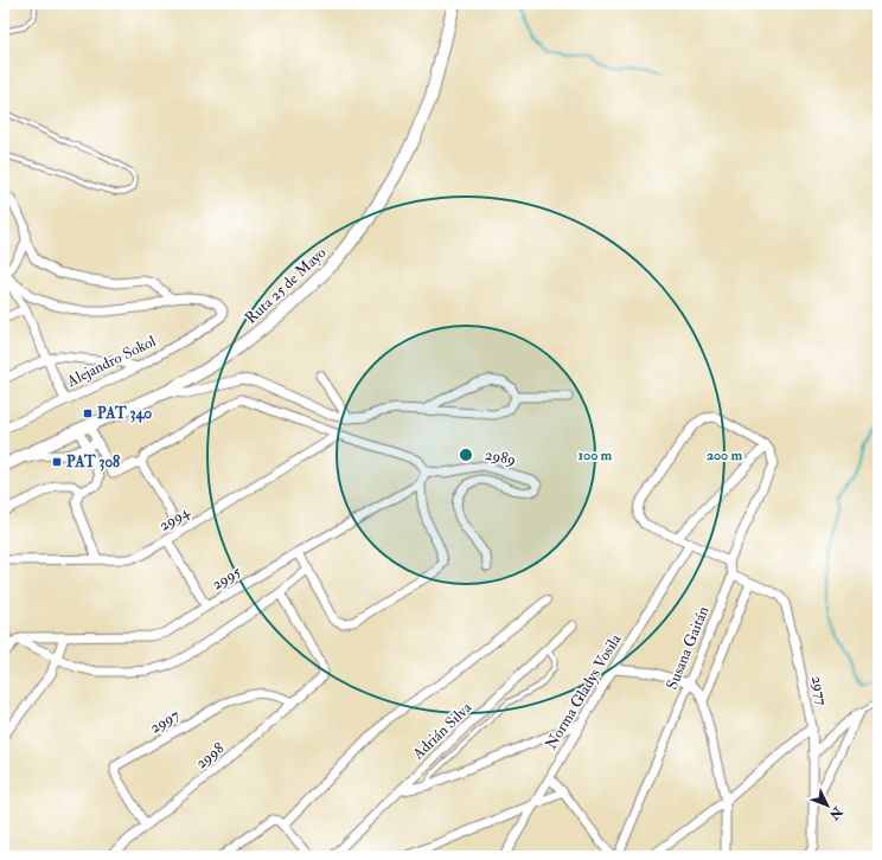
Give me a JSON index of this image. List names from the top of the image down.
{
  "streets": {
    "main road": ["Ruta 25 de Mayo"],
    "street": [
      "Alejandro Sokol",
      "2989",
      "2994",
      "2995",
      "Susana Gaitán",
      "2977",
      "Norma Gladys Vosila",
      "2997",
      "Adrián Silva",
      "2998"
    ]
  },
  "crossings": [
    ["Susana Gaitán", "2977"],
    ["2997", "2998"]
  ],
  "places": {
    "transit": ["PAT 340", "PAT 308"]
  },
  "north": "bottom right",
  "rings": ["100 m", "200 m"]
}
